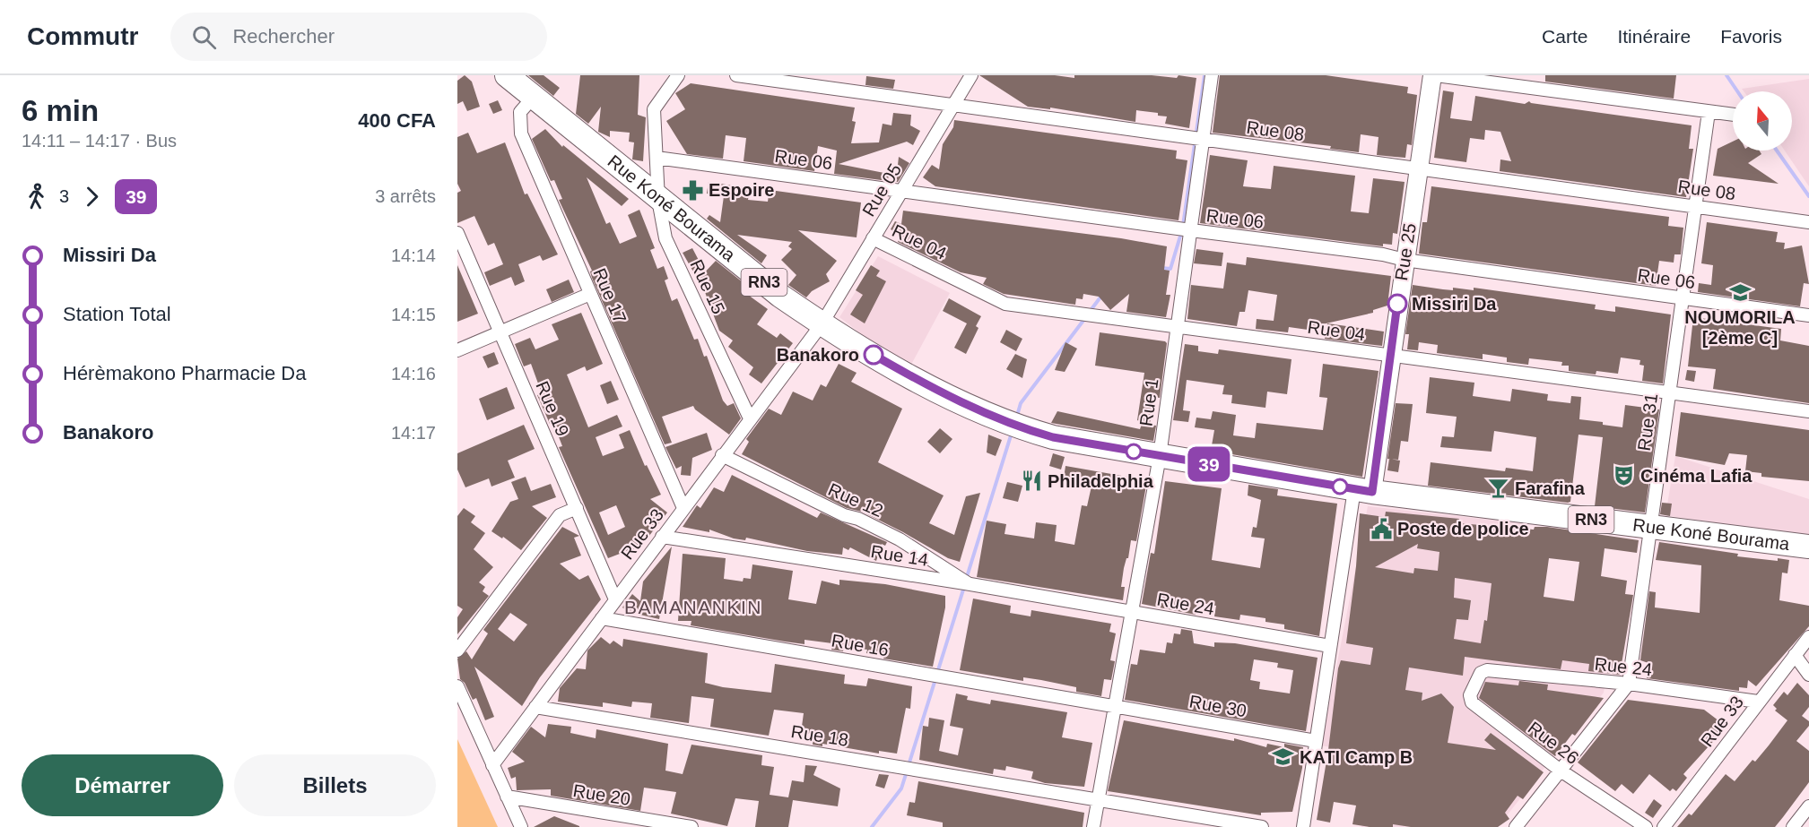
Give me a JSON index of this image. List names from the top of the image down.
{
  "streets": {
    "highway": ["Rue Koné Bourama", "RN3"],
    "street": [
      "Rue 08",
      "Rue 06",
      "Rue 05",
      "Rue 04",
      "Rue 25",
      "Rue 15",
      "Rue 17",
      "Rue 1",
      "Rue 19",
      "Rue 31",
      "Rue 12",
      "Rue 33",
      "Rue 14",
      "Rue 24",
      "Rue 16",
      "Rue 30",
      "Rue 18",
      "Rue 26",
      "Rue 20"
    ]
  },
  "crossings": [
    ["Rue 08", "Rue 05"],
    ["Rue 08", "Rue 25"],
    ["Rue 08", "Rue 1"],
    ["Rue 08", "Rue 31"],
    ["Rue 06", "Rue 05"],
    ["Rue 06", "Rue 25"],
    ["Rue 06", "Rue 15"],
    ["Rue 06", "Rue 1"],
    ["Rue 06", "Rue 31"],
    ["Rue 05", "Rue Koné Bourama"],
    ["Rue 05", "Rue 04"],
    ["Rue 05", "Rue 33"],
    ["Rue Koné Bourama", "Rue 25"],
    ["Rue Koné Bourama", "Rue 15"],
    ["Rue Koné Bourama", "Rue 17"],
    ["Rue Koné Bourama", "Rue 1"],
    ["Rue Koné Bourama", "Rue 31"],
    ["Rue Koné Bourama", "Rue 33"],
    ["Rue 04", "Rue 25"],
    ["Rue 04", "Rue 1"],
    ["Rue 04", "Rue 31"],
    ["Rue 15", "Rue 33"],
    ["Rue 17", "Rue 33"],
    ["Rue 1", "Rue 14"],
    ["Rue 1", "Rue 24"],
    ["Rue 1", "Rue 16"],
    ["Rue 1", "Rue 30"],
    ["Rue 1", "Rue 18"],
    ["Rue 19", "Rue 33"],
    ["Rue 31", "Rue 24"],
    ["Rue 31", "Rue 26"],
    ["Rue 12", "Rue 33"],
    ["Rue 12", "Rue 14"],
    ["Rue 33", "Rue 14"],
    ["Rue 33", "Rue 24"],
    ["Rue 33", "Rue 16"],
    ["Rue 33", "Rue 18"],
    ["Rue 14", "Rue 24"],
    ["Rue 24", "Rue 26"],
    ["Rue 16", "Rue 30"]
  ],
  "districts": ["BAMANANKIN"],
  "places": {
    "pharmacy": ["Espoire"],
    "school or university": ["NOUMORILA [2ème C]", "KATI Camp B"],
    "other": ["Missiri Da", "Banakoro"],
    "theatre": ["Cinéma Lafia"],
    "restaurant": ["Philadelphia"],
    "bar": ["Farafina"],
    "public building": ["Poste de police"]
  },
  "lines": ["bus line 39"],
  "north": "top",
  "page": {
    "header": "Commutr",
    "search": "Rechercher",
    "nav": ["Carte", "Itinéraire", "Favoris"],
    "heading": ["6 min", "14:11 – 14:17 · Bus", "400 CFA"],
    "on_map": "39",
    "legs": ["3", "39", "3 arrêts"],
    "list": [
      {
        "name": "Missiri Da",
        "value": "14:14"
      },
      {
        "name": "Station Total",
        "value": "14:15"
      },
      {
        "name": "Hérèmakono Pharmacie Da",
        "value": "14:16"
      },
      {
        "name": "Banakoro",
        "value": "14:17"
      }
    ],
    "buttons": ["Démarrer", "Billets"]
  }
}
